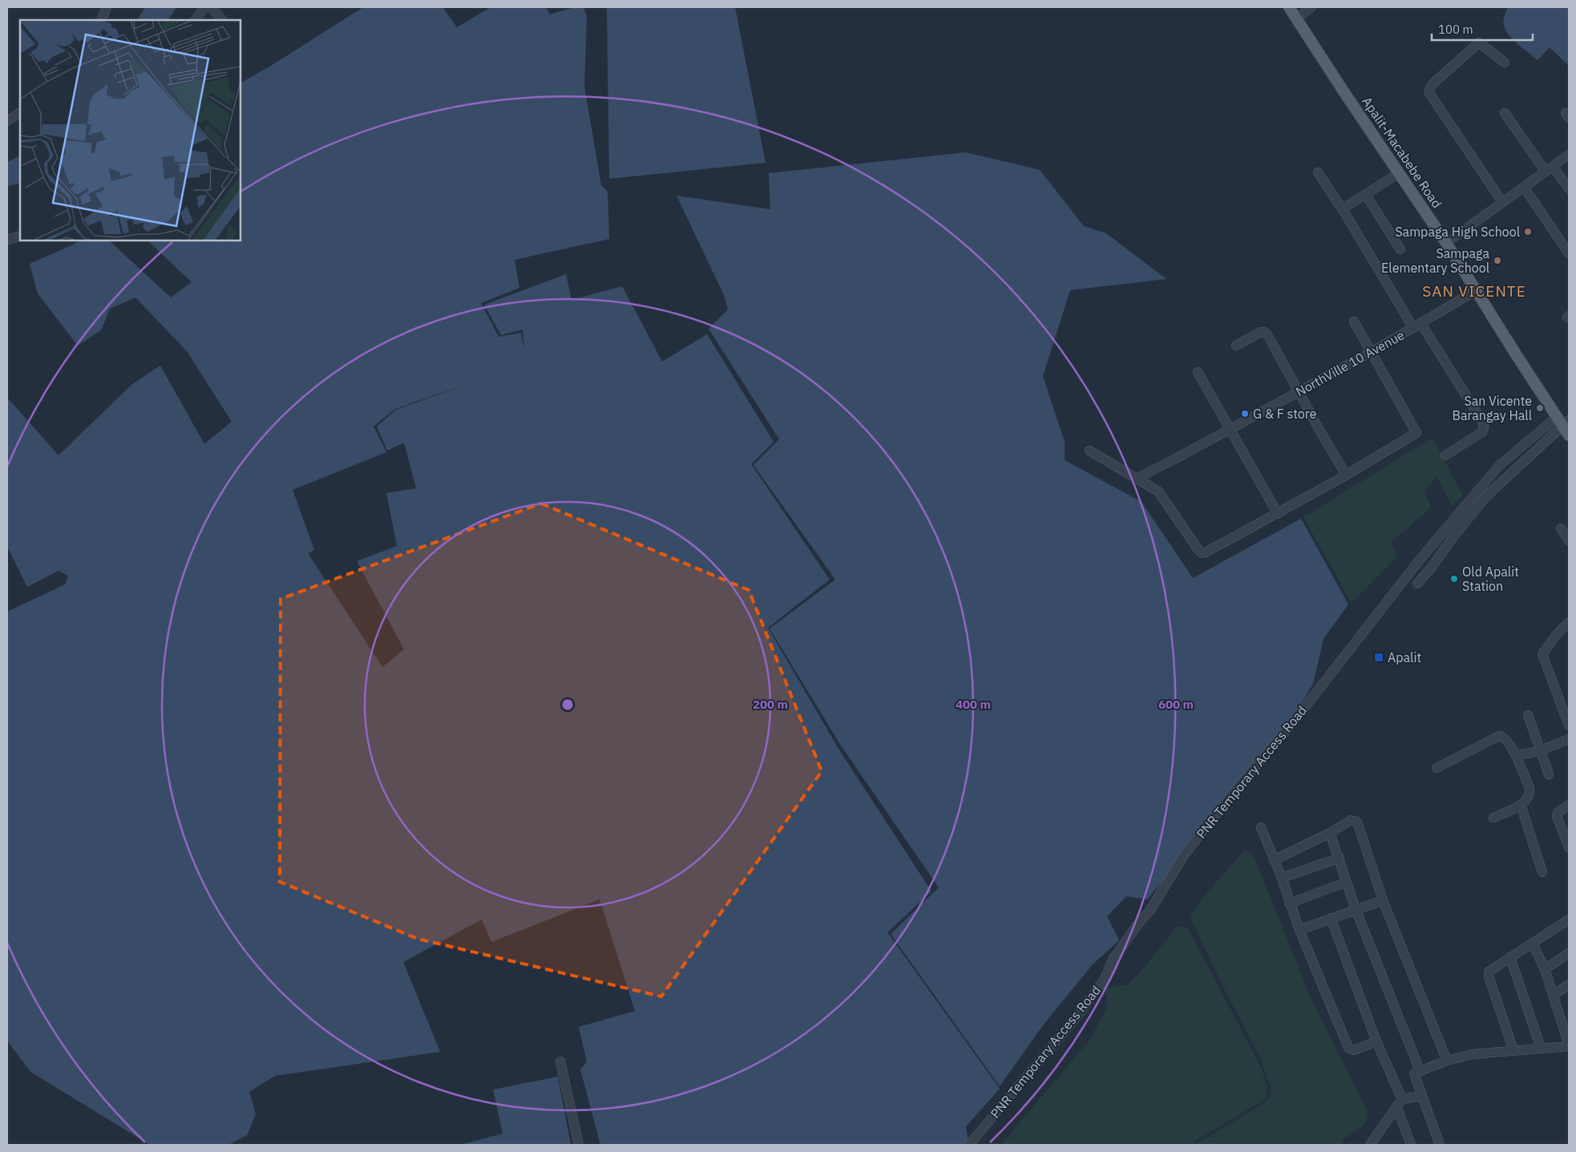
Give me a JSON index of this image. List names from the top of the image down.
{
  "streets": {
    "main road": ["Apalit-Macabebe Road"],
    "street": ["NorthVille 10 Avenue", "PNR Temporary Access Road"]
  },
  "crossings": [
    ["Apalit-Macabebe Road", "NorthVille 10 Avenue"],
    ["Apalit-Macabebe Road", "PNR Temporary Access Road"]
  ],
  "districts": ["SAN VICENTE"],
  "places": {
    "other": [
      "Sampaga High School",
      "Sampaga Elementary School",
      "San Vicente Barangay Hall",
      "G & F store",
      "Old Apalit Station"
    ],
    "transit": ["Apalit"]
  },
  "scale_bar": "100 m",
  "rings": ["200 m", "400 m", "600 m"]
}
